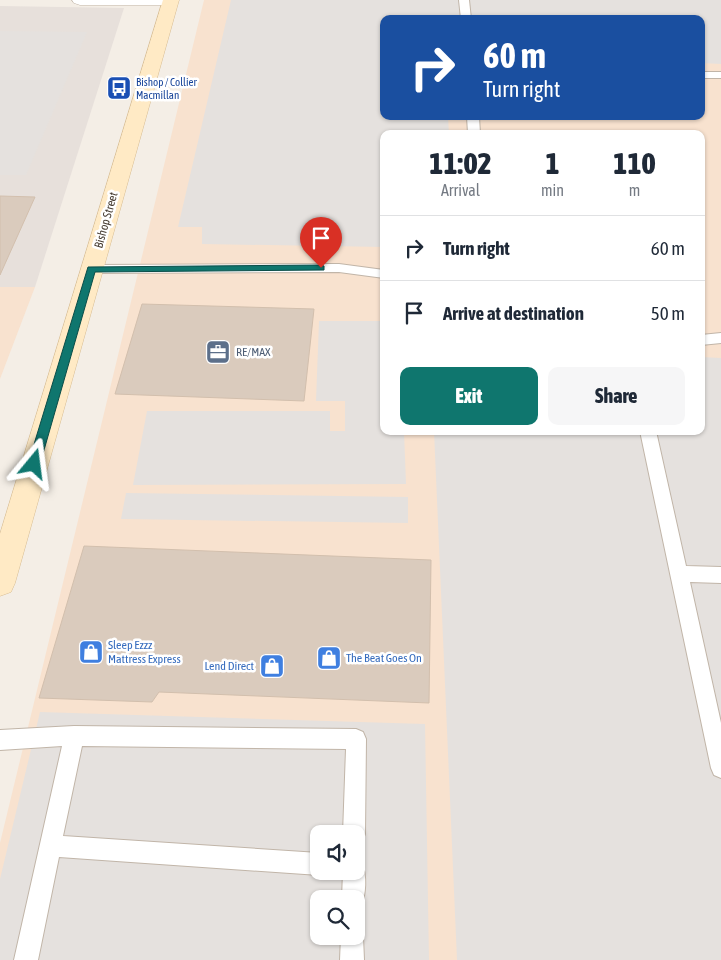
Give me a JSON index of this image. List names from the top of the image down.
{
  "streets": {
    "main road": ["Bishop Street"]
  },
  "places": {
    "bus stop": ["Bishop / Collier Macmillan"],
    "office": ["RE/MAX"],
    "shop": ["Sleep Ezzz Mattress Express", "The Beat Goes On", "Lend Direct"]
  },
  "page": {
    "turn": ["60 m", "Turn right"],
    "eta": [
      "11:02",
      "Arrival",
      "1",
      "min",
      "110",
      "m"
    ],
    "list": [
      {
        "name": "Turn right",
        "value": "60 m"
      },
      {
        "name": "Arrive at destination",
        "value": "50 m"
      }
    ],
    "buttons": ["Exit", "Share"]
  }
}
